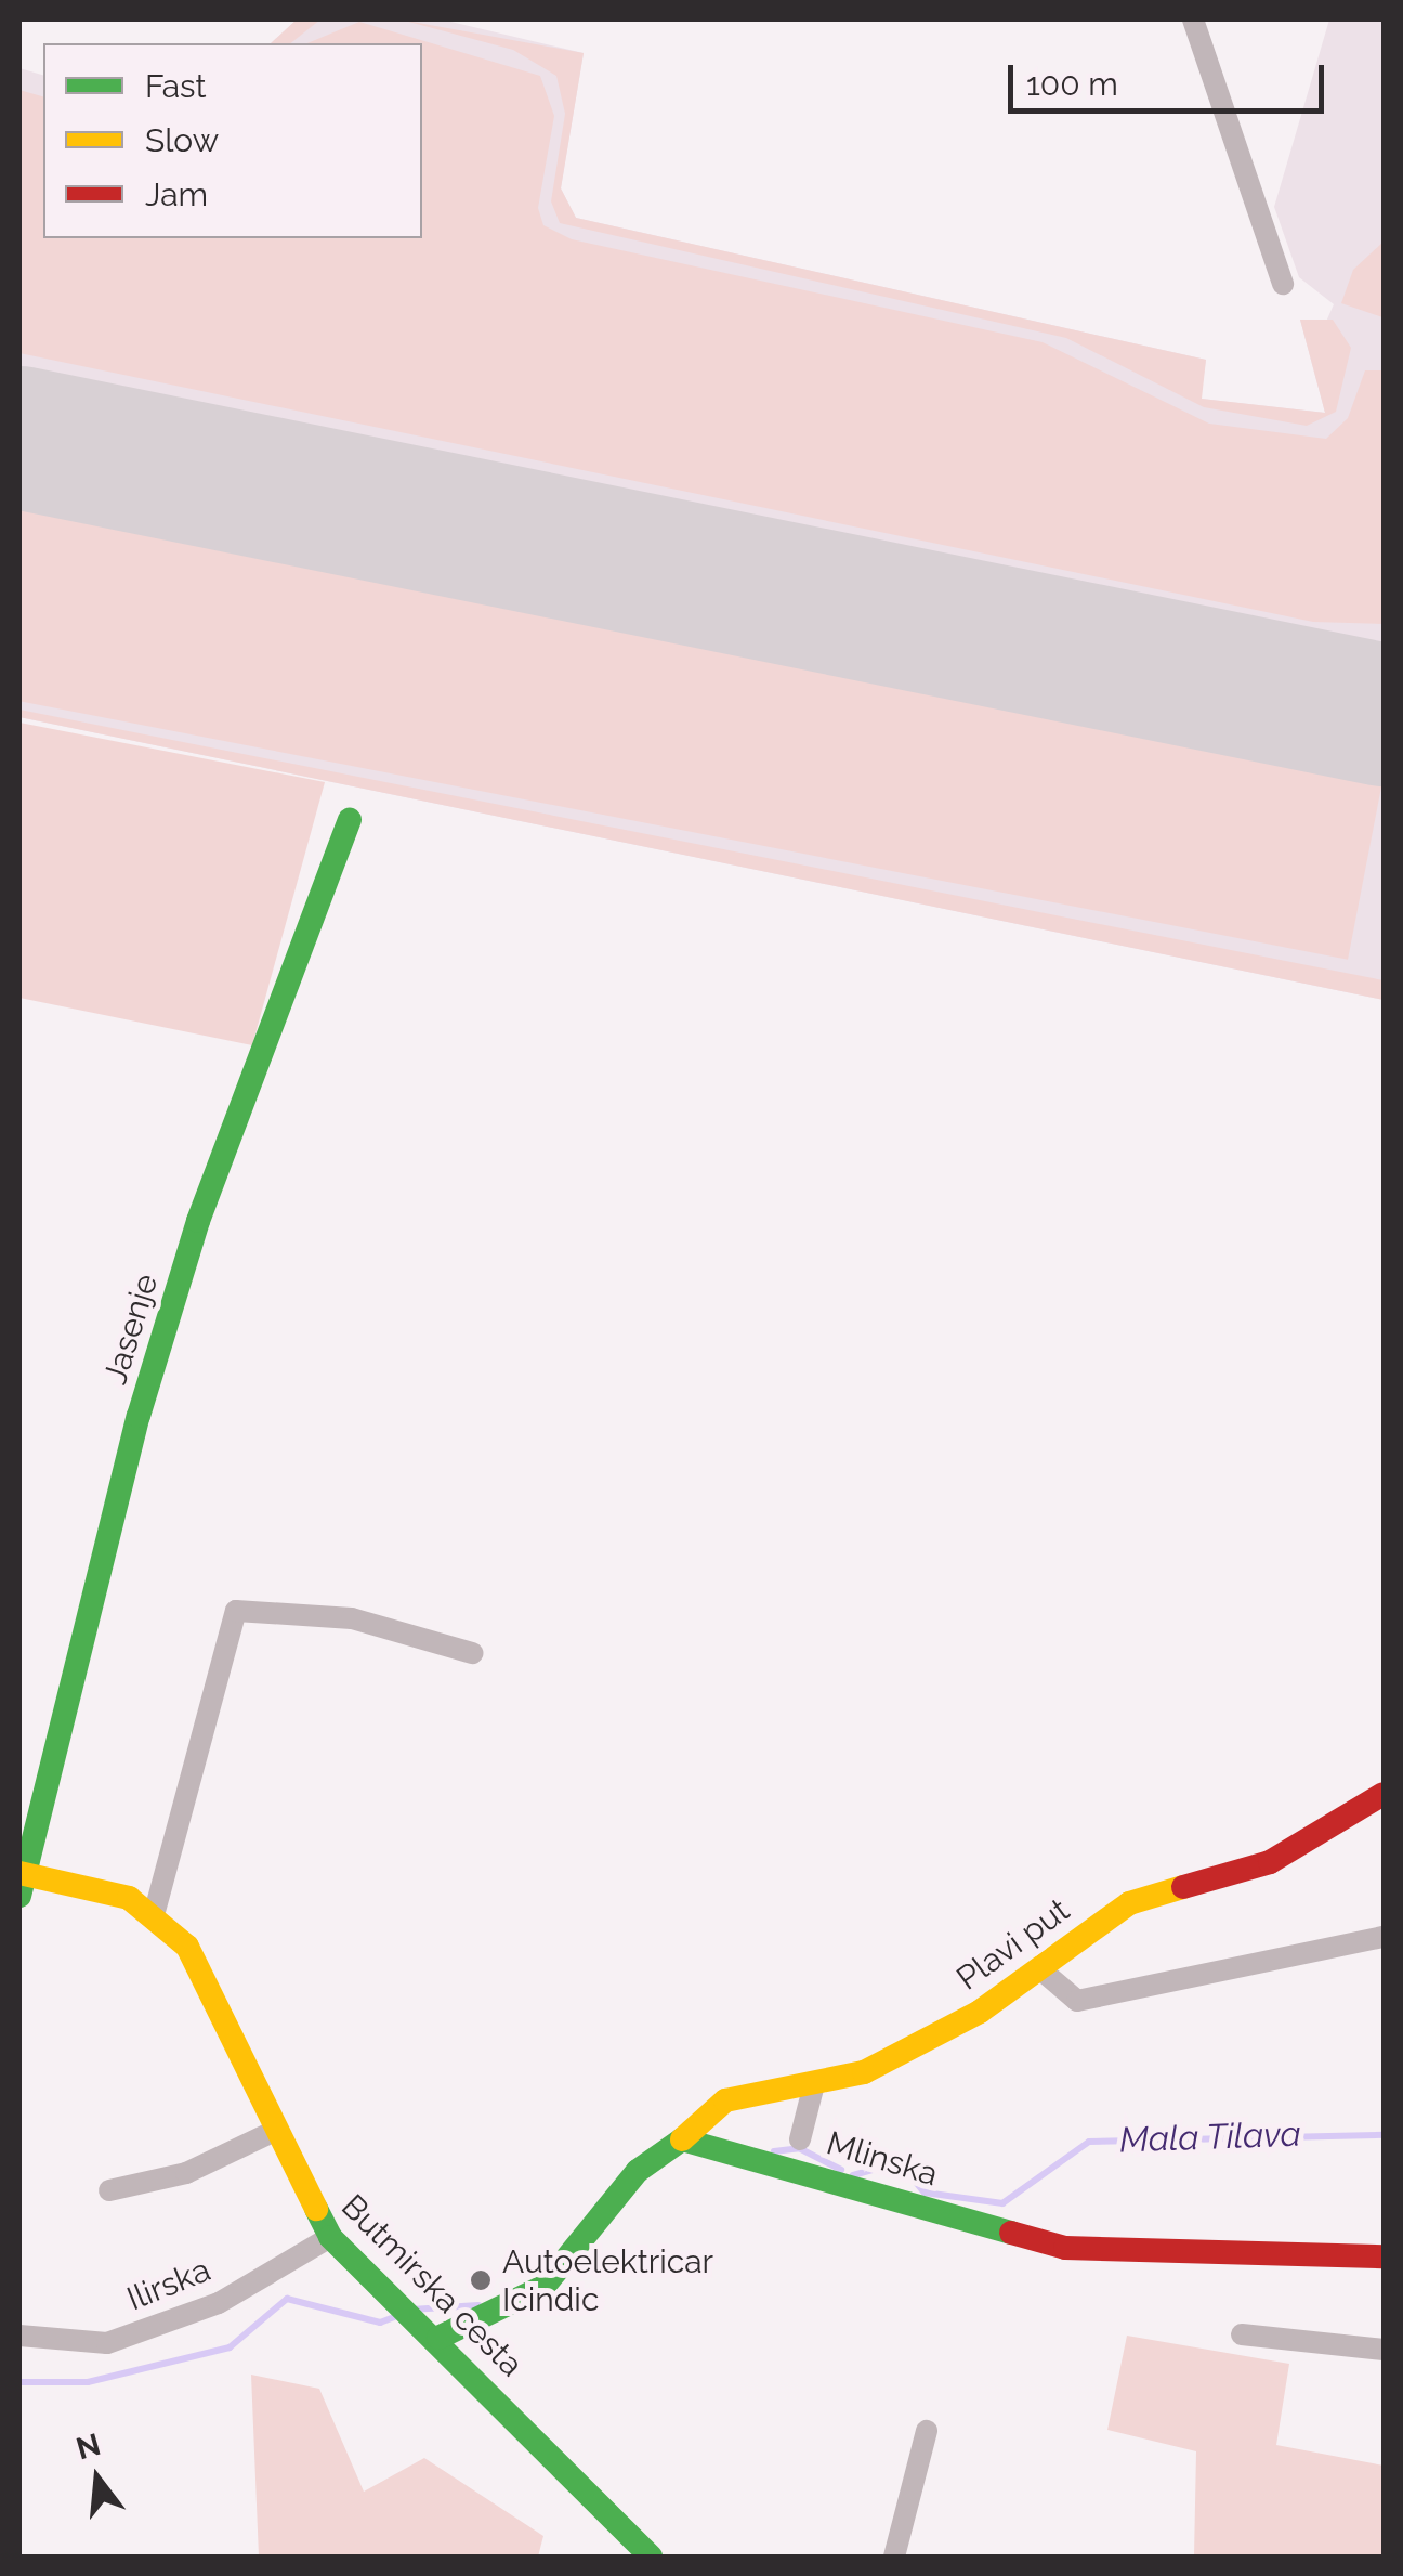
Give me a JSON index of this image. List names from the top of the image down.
{
  "streets": {
    "street": [
      "Jasenje",
      "Plavi put",
      "Mlinska",
      "Ilirska",
      "Butmirska cesta"
    ]
  },
  "crossings": [
    ["Jasenje", "Butmirska cesta"],
    ["Plavi put", "Mlinska"],
    ["Ilirska", "Butmirska cesta"]
  ],
  "water": ["Mala Tilava"],
  "places": ["Autoelektricar Icindic"],
  "legend": ["Fast", "Slow", "Jam"],
  "scale_bar": "100 m",
  "north": "top"
}
